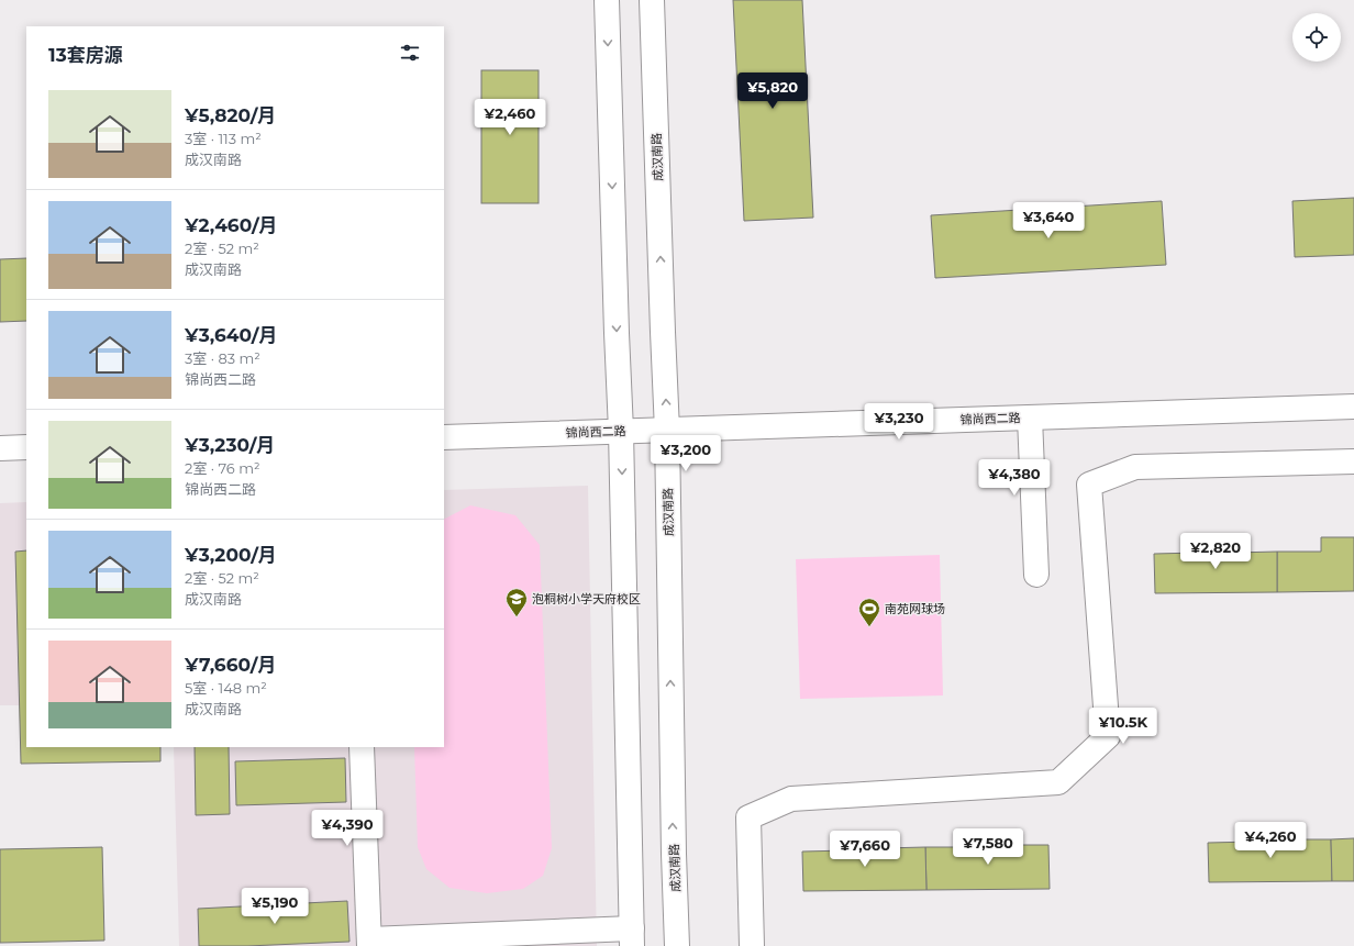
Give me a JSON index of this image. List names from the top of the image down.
{
  "streets": {
    "street": ["成汉南路", "锦尚西二路"]
  },
  "crossings": [
    ["成汉南路", "锦尚西二路"]
  ],
  "places": {
    "school or university": ["泡桐树小学天府校区"],
    "sports": ["南苑网球场"]
  },
  "page": {
    "heading": "13套房源",
    "price": [
      "¥5,820",
      "¥2,460",
      "¥3,640",
      "¥3,230",
      "¥3,200",
      "¥4,380",
      "¥2,820",
      "¥10.5K",
      "¥4,390",
      "¥4,260",
      "¥7,580",
      "¥7,660",
      "¥5,190"
    ],
    "list": [
      {
        "name": "¥5,820/月",
        "note": "3室 · 113 m² · 成汉南路"
      },
      {
        "name": "¥2,460/月",
        "note": "2室 · 52 m² · 成汉南路"
      },
      {
        "name": "¥3,640/月",
        "note": "3室 · 83 m² · 锦尚西二路"
      },
      {
        "name": "¥3,230/月",
        "note": "2室 · 76 m² · 锦尚西二路"
      },
      {
        "name": "¥3,200/月",
        "note": "2室 · 52 m² · 成汉南路"
      },
      {
        "name": "¥7,660/月",
        "note": "5室 · 148 m² · 成汉南路"
      }
    ]
  }
}
